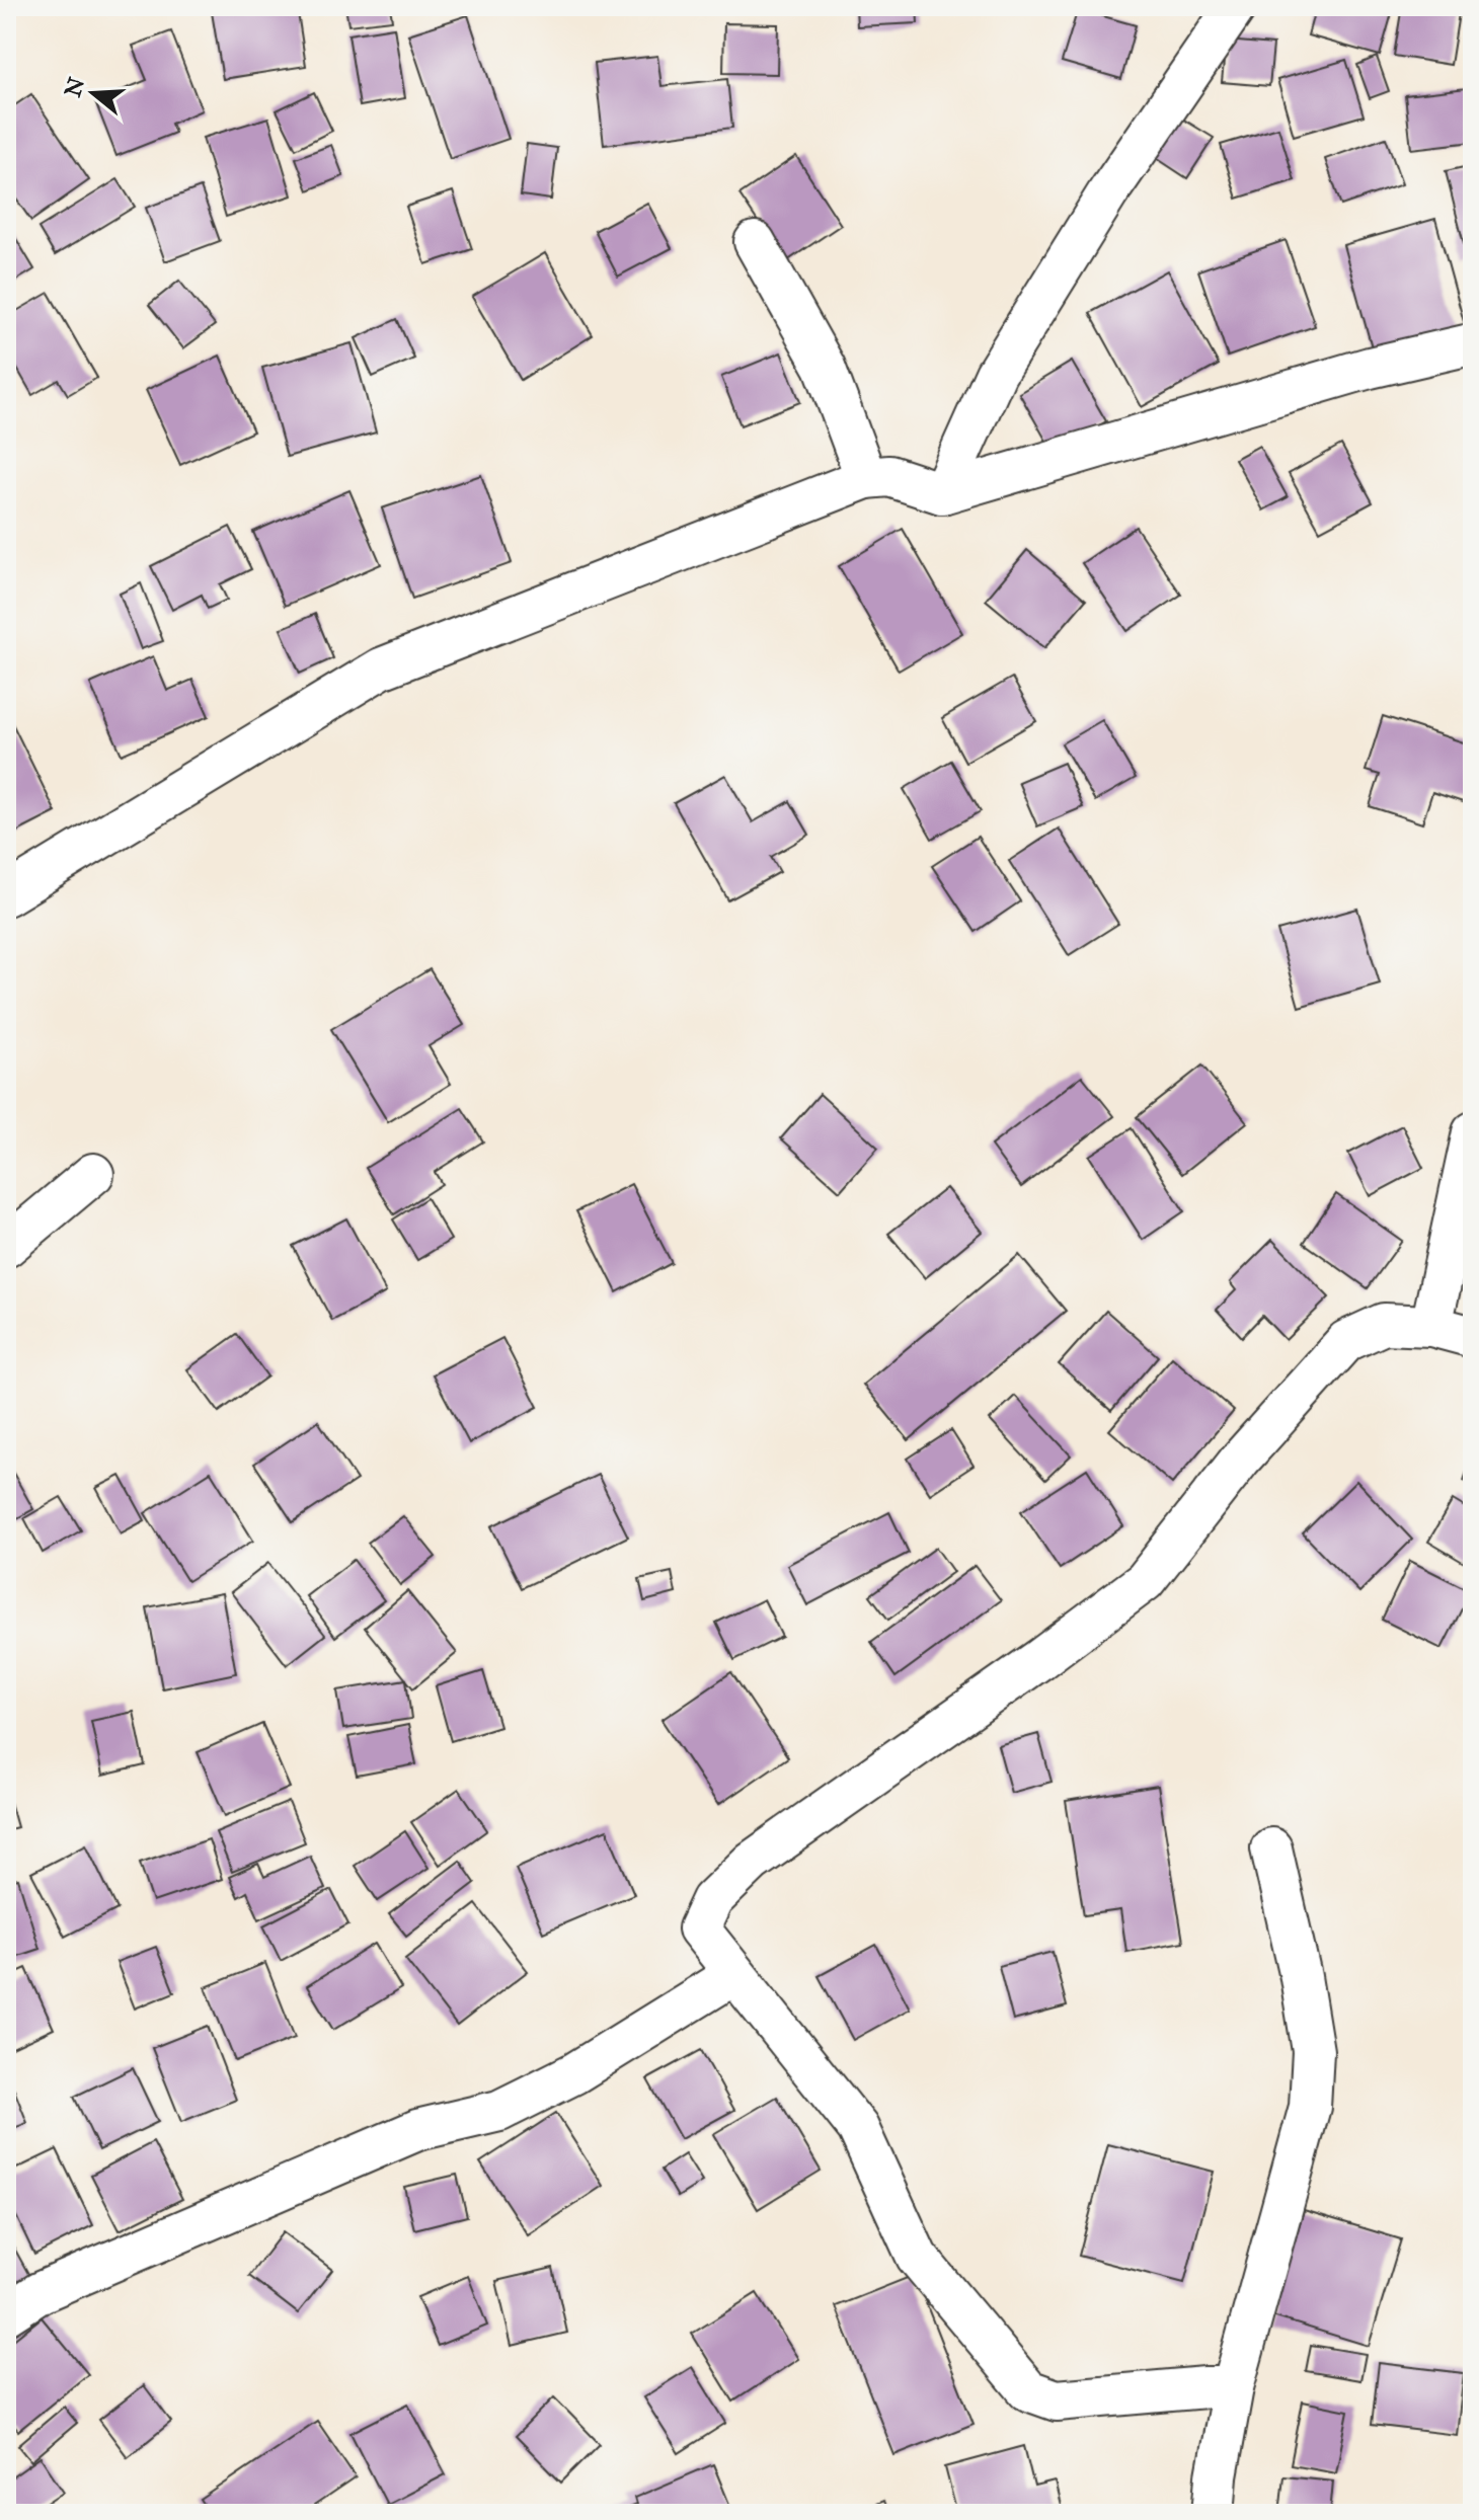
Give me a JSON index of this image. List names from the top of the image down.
{
  "north": "left"
}
